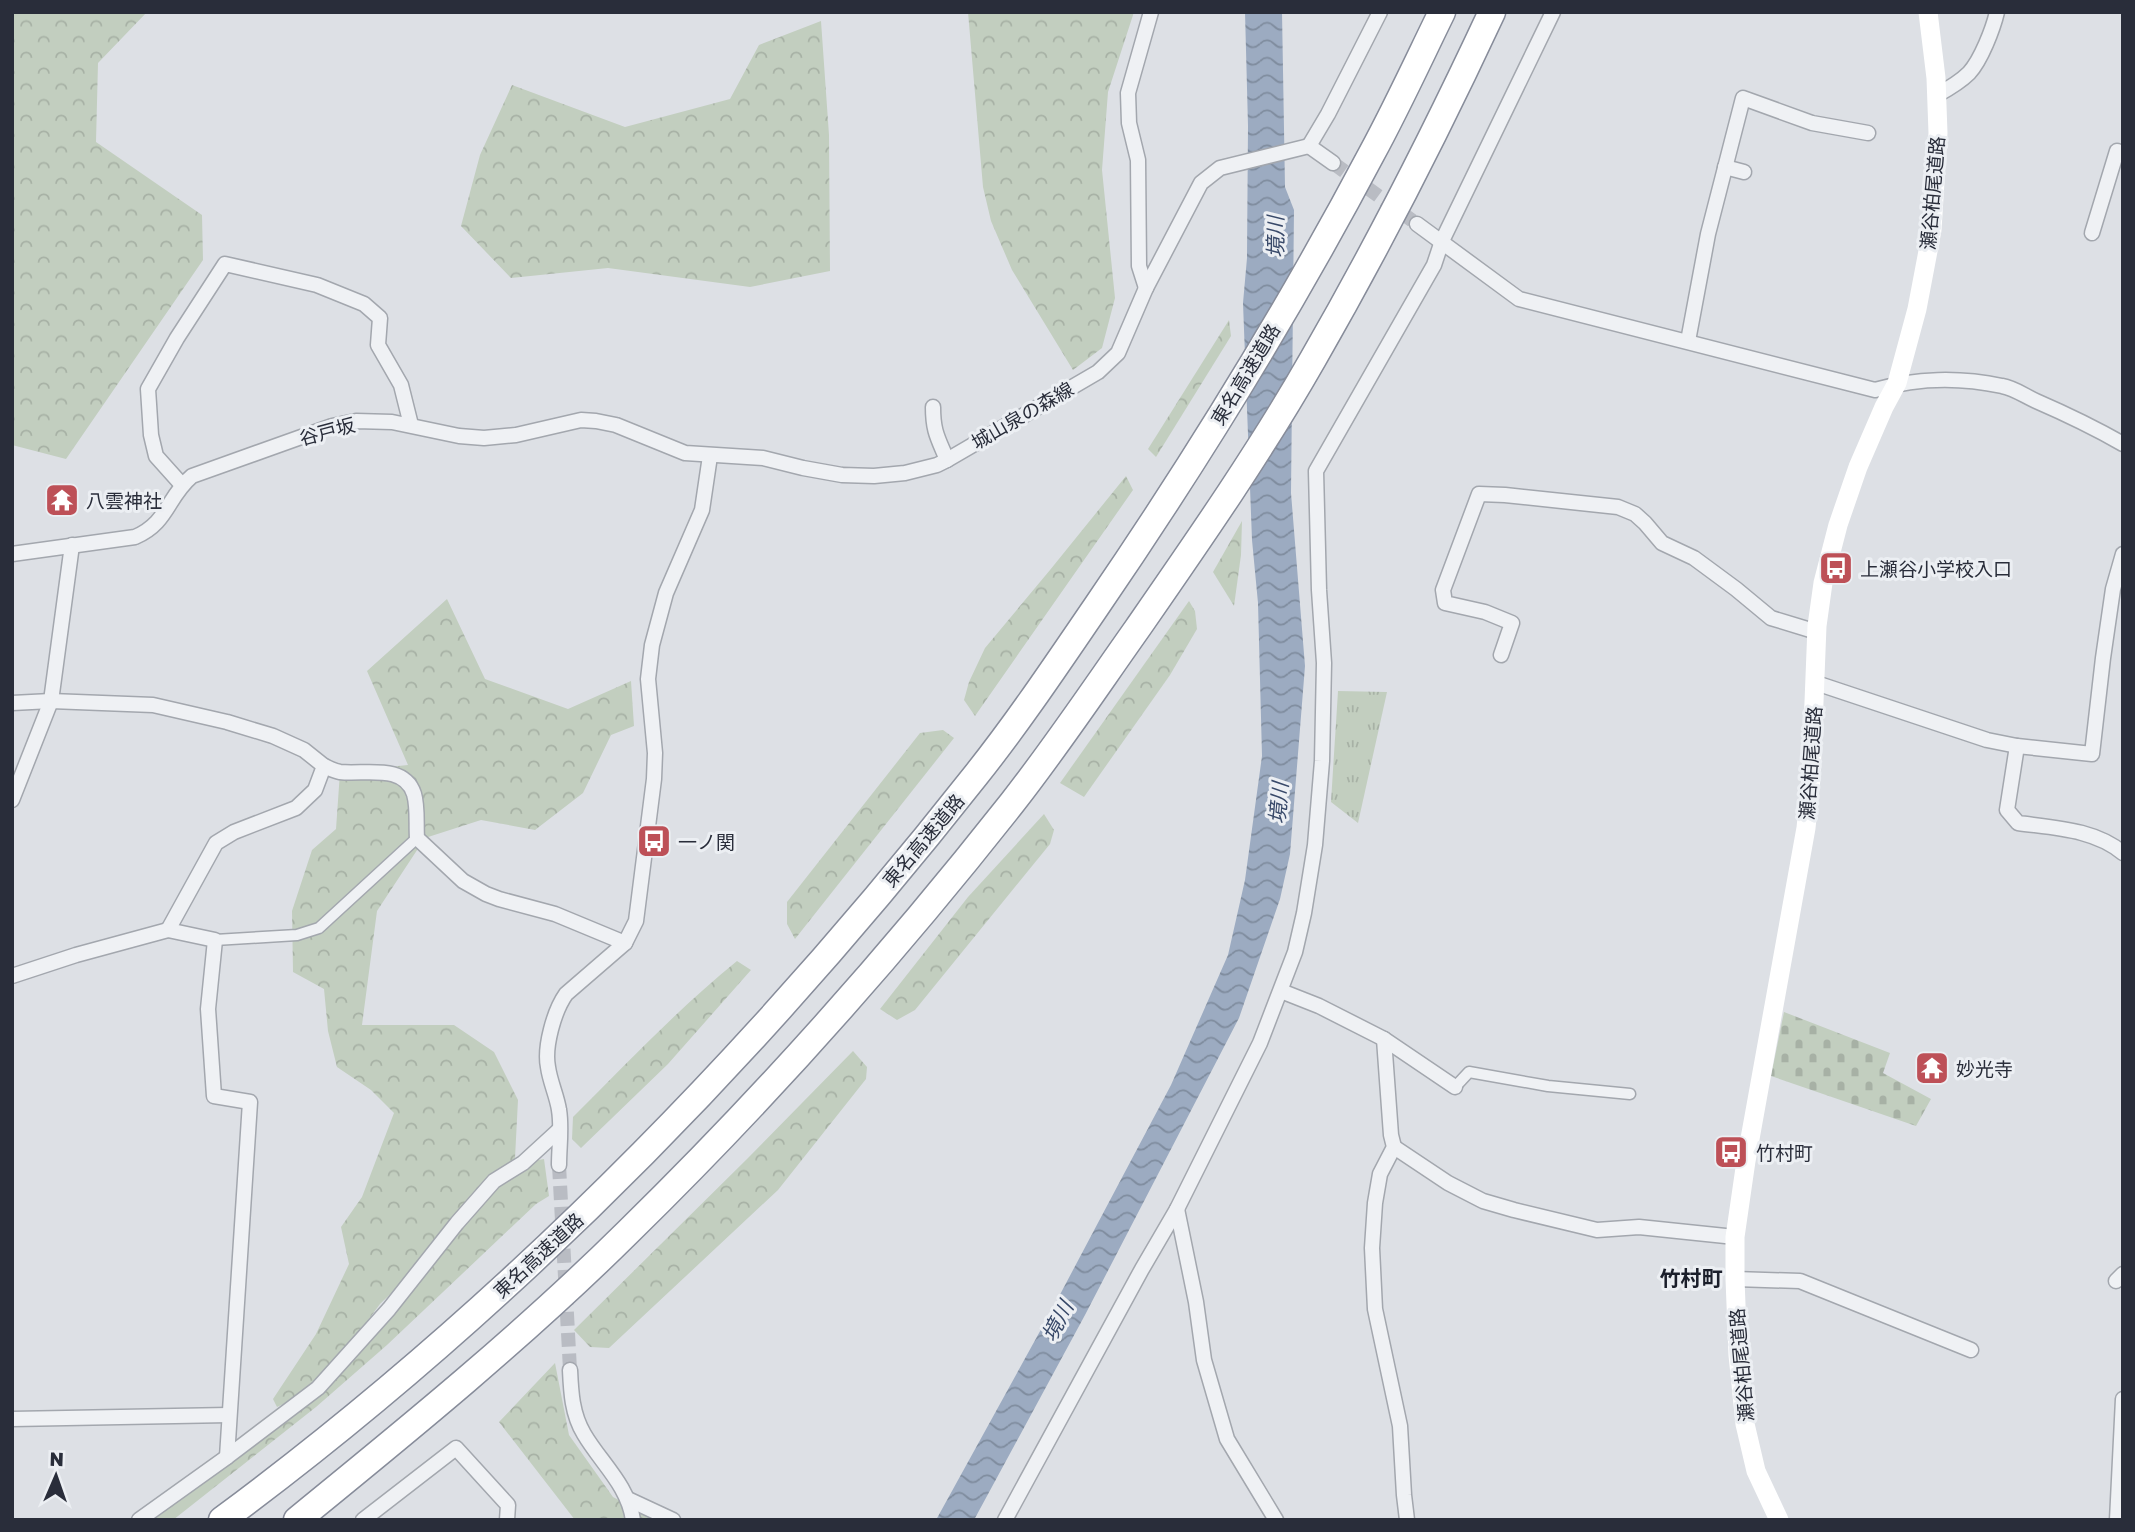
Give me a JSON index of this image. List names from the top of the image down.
{
  "streets": {
    "highway": ["東名高速道路"],
    "main road": ["瀬谷柏尾道路"],
    "street": ["城山泉の森線", "谷戸坂"]
  },
  "crossings": [
    ["城山泉の森線", "谷戸坂"]
  ],
  "districts": ["竹村町"],
  "water": ["境川"],
  "places": {
    "temple": ["八雲神社", "妙光寺"],
    "bus stop": ["上瀬谷小学校入口", "一ノ関", "竹村町"]
  },
  "north": "top"
}
